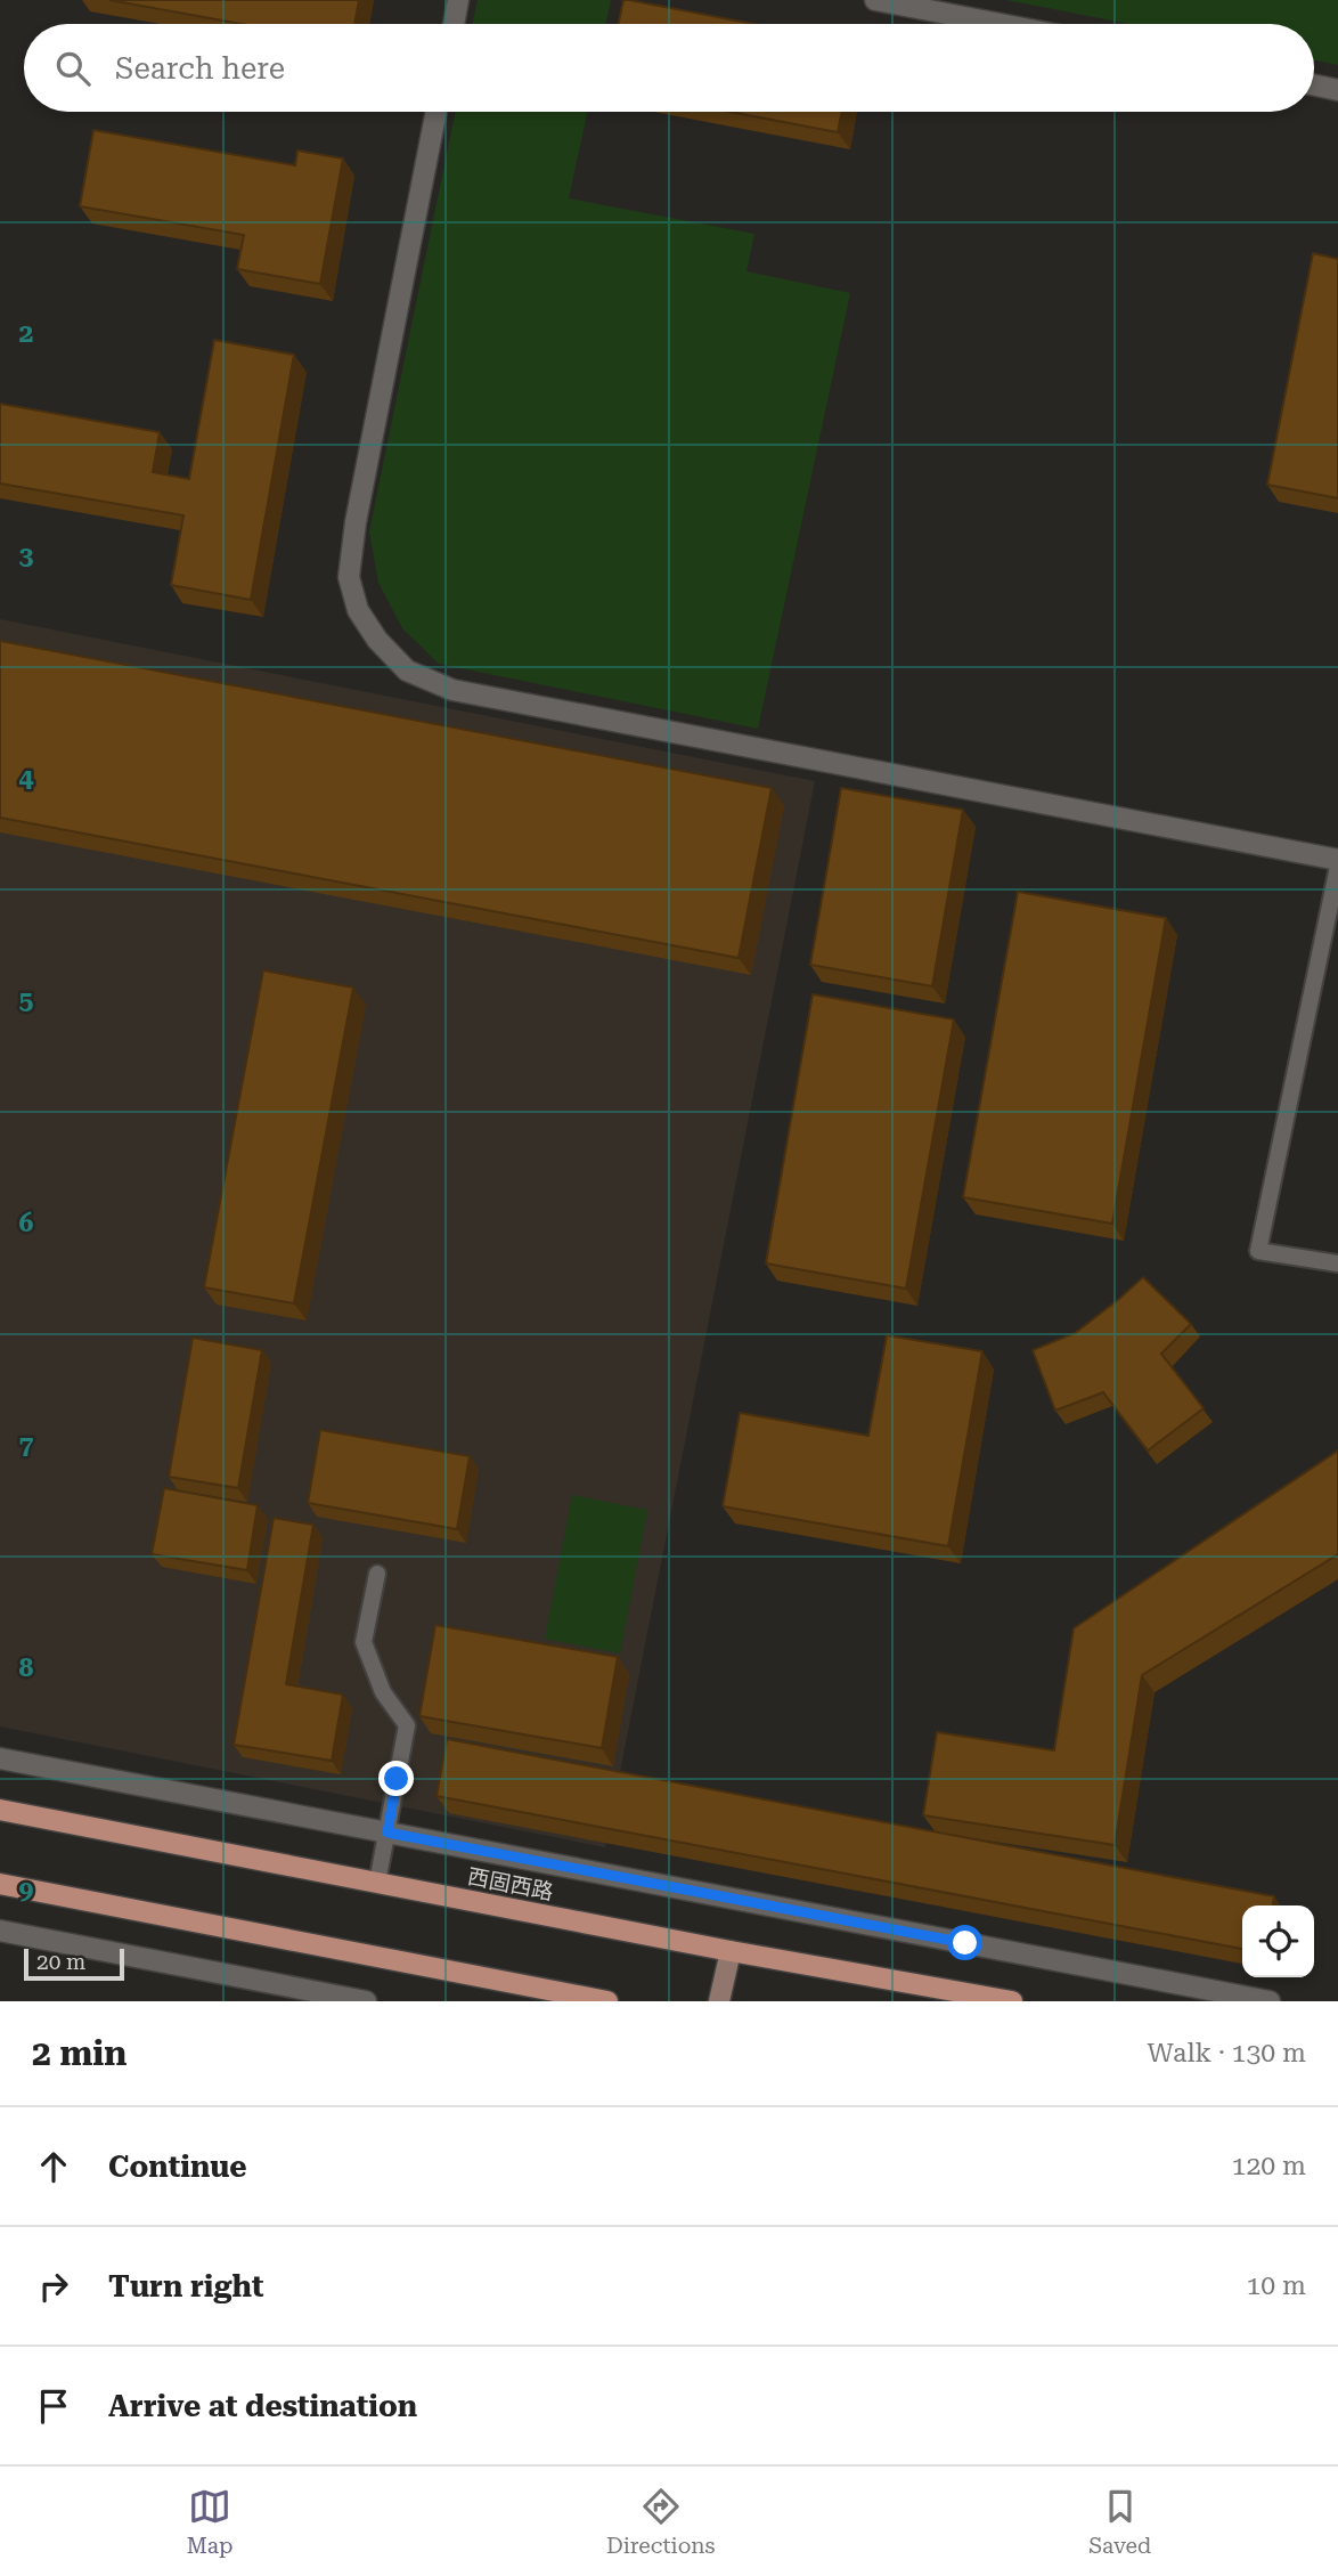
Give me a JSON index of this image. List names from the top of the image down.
{
  "streets": {
    "main road": ["西固西路"]
  },
  "scale_bar": "20 m",
  "page": {
    "search": "Search here",
    "scale": "20 m",
    "heading": ["2 min", "Walk · 130 m"],
    "list": [
      ["Continue", "120 m"],
      ["Turn right", "10 m"],
      "Arrive at destination"
    ],
    "nav": ["Map", "Directions", "Saved"]
  },
  "grid": {
    "rows": [
      "2",
      "3",
      "4",
      "5",
      "6",
      "7",
      "8",
      "9"
    ]
  }
}
